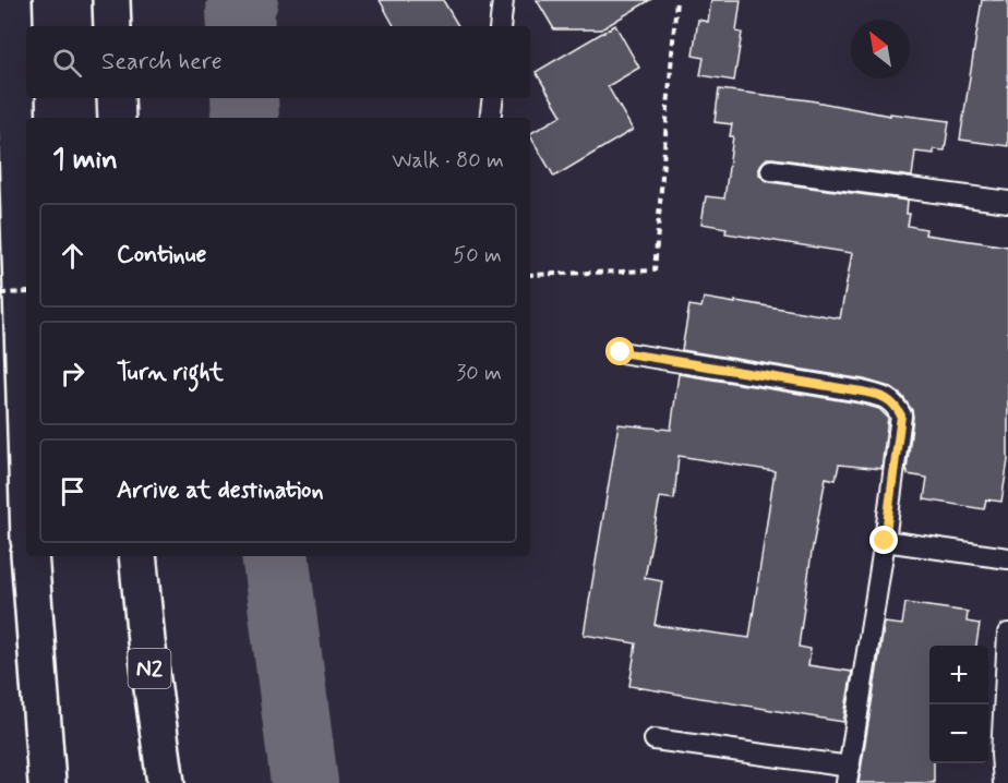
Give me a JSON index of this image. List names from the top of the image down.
{
  "streets": {
    "highway": ["N2"]
  },
  "north": "top left",
  "page": {
    "search": "Search here",
    "heading": ["1 min", "Walk · 80 m"],
    "list": [
      ["Continue", "50 m"],
      ["Turn right", "30 m"],
      "Arrive at destination"
    ],
    "map_buttons": ["+", "−"]
  }
}
